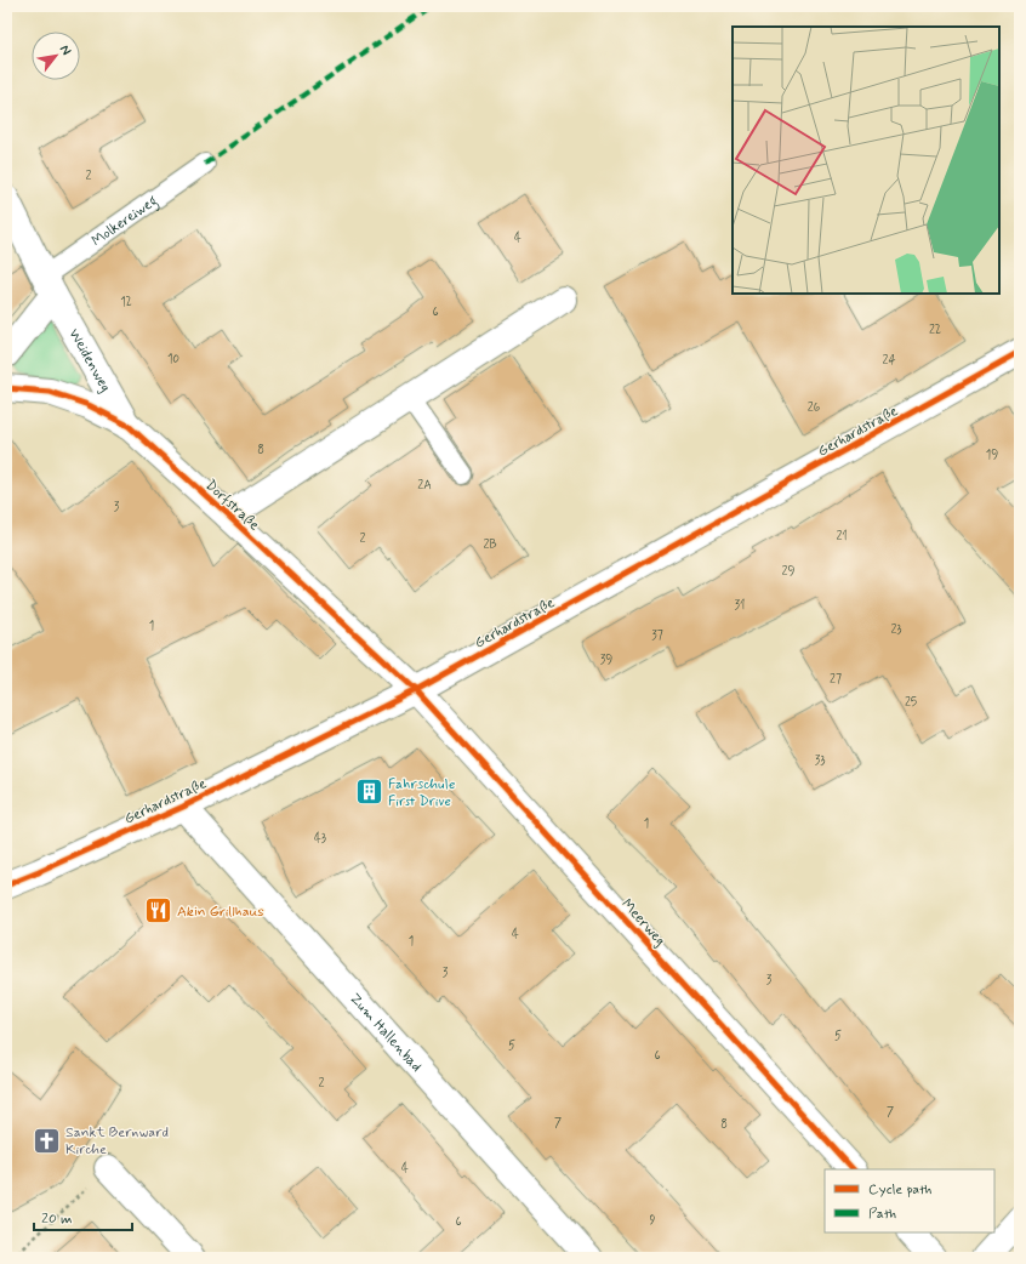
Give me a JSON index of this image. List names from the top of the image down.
{
  "streets": {
    "street": [
      "Weidenweg",
      "Gerhardstraße",
      "Dorfstraße",
      "Meerweg",
      "Zum Hallenbad"
    ],
    "lane": ["Molkereiweg"]
  },
  "crossings": [
    ["Molkereiweg", "Weidenweg"],
    ["Weidenweg", "Dorfstraße"],
    ["Gerhardstraße", "Dorfstraße"],
    ["Gerhardstraße", "Meerweg"],
    ["Gerhardstraße", "Zum Hallenbad"],
    ["Dorfstraße", "Meerweg"]
  ],
  "places": {
    "building": ["Fahrschule First Drive"],
    "restaurant": ["Akin Grillhaus"],
    "church": ["Sankt Bernward Kirche"]
  },
  "house_numbers": [
    "2",
    "4",
    "12",
    "6",
    "22",
    "10",
    "24",
    "26",
    "8",
    "19",
    "2A",
    "3",
    "21",
    "2",
    "2B",
    "29",
    "31",
    "1",
    "23",
    "37",
    "39",
    "27",
    "25",
    "33",
    "1",
    "43",
    "4",
    "1",
    "3",
    "3",
    "5",
    "5",
    "6",
    "2",
    "7",
    "7",
    "8",
    "4",
    "9",
    "6"
  ],
  "legend": ["Cycle path", "Path"],
  "scale_bar": "20 m",
  "north": "top right"
}
